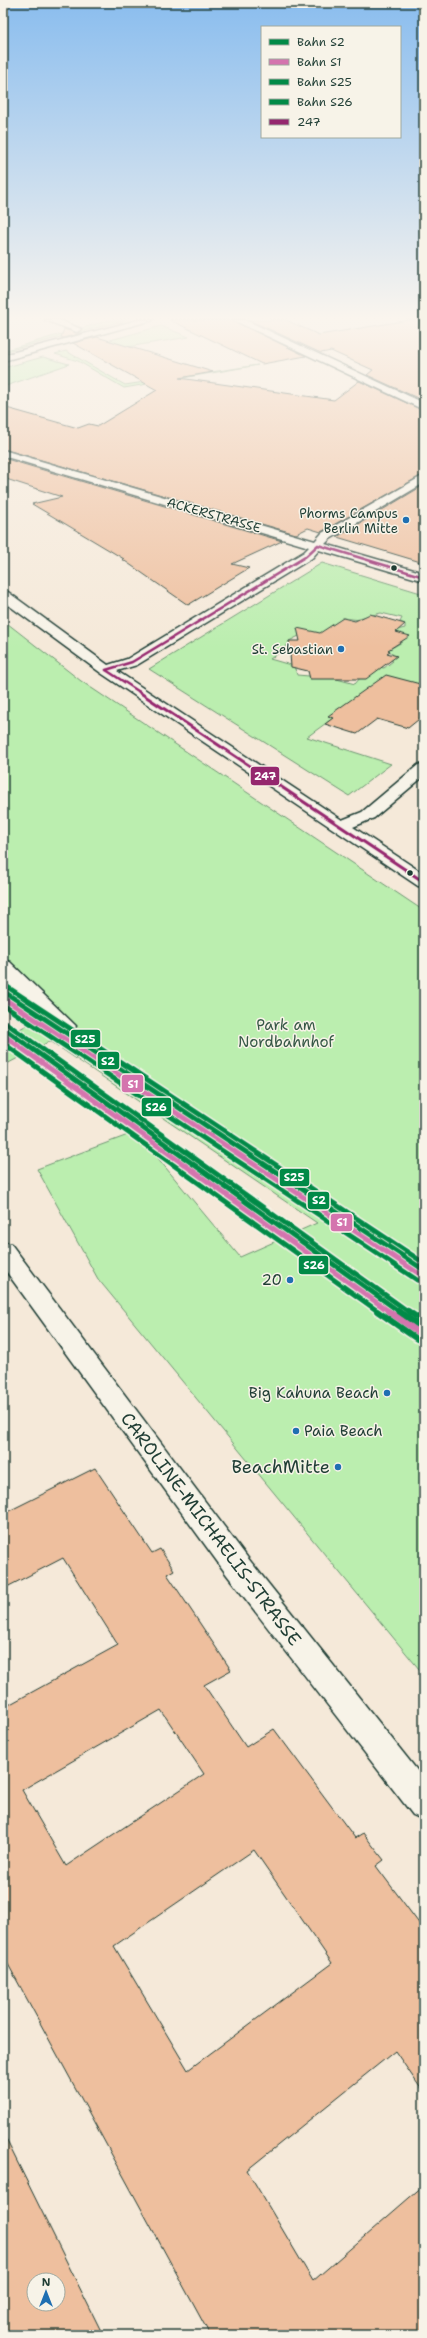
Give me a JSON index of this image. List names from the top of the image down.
{
  "streets": {
    "street": ["ACKERSTRASSE", "CAROLINE-MICHAELIS-STRASSE"]
  },
  "parks": ["Park am Nordbahnhof"],
  "places": [
    "Phorms Campus Berlin Mitte",
    "St. Sebastian",
    "20",
    "Big Kahuna Beach",
    "Paia Beach",
    "BeachMitte"
  ],
  "lines": [
    "transit line 247",
    "rail line S25",
    "rail line S2",
    "rail line S1",
    "rail line S26"
  ],
  "legend": [
    "Bahn S2",
    "Bahn S1",
    "Bahn S25",
    "Bahn S26",
    "247"
  ],
  "north": "top"
}
